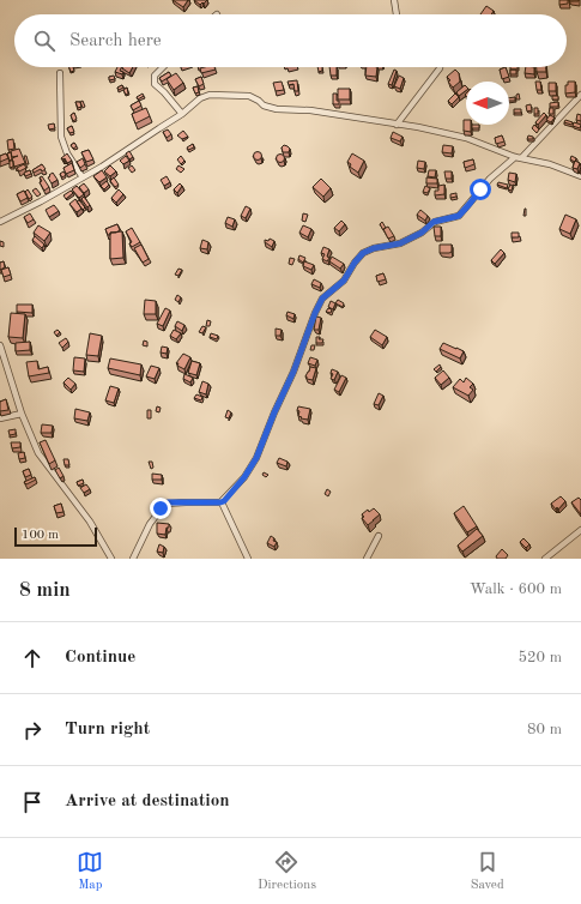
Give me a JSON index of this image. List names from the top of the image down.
{
  "scale_bar": "100 m",
  "north": "left",
  "page": {
    "search": "Search here",
    "scale": "100 m",
    "heading": ["8 min", "Walk · 600 m"],
    "list": [
      ["Continue", "520 m"],
      ["Turn right", "80 m"],
      "Arrive at destination"
    ],
    "nav": ["Map", "Directions", "Saved"]
  }
}
